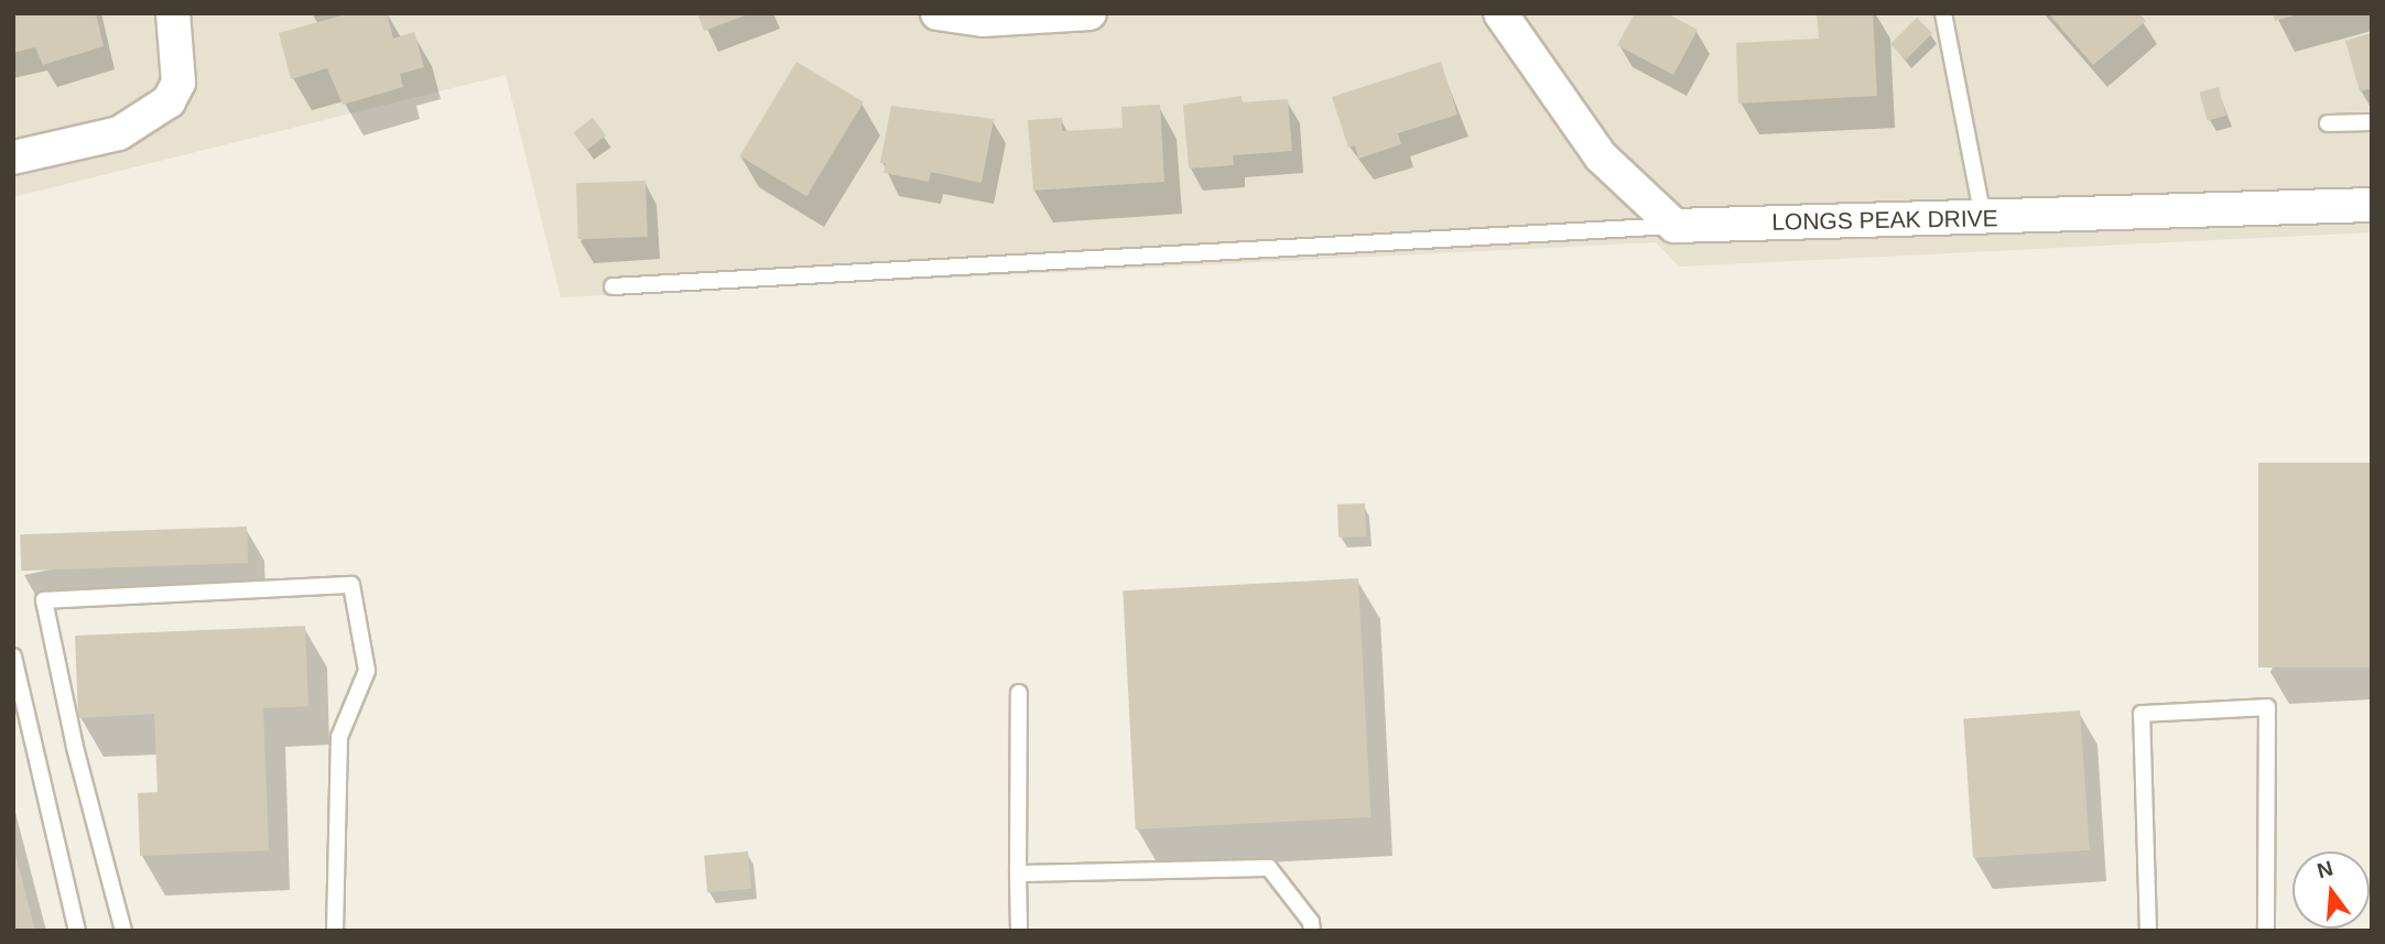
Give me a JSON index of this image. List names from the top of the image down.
{
  "streets": {
    "street": ["LONGS PEAK DRIVE"]
  },
  "north": "top"
}
